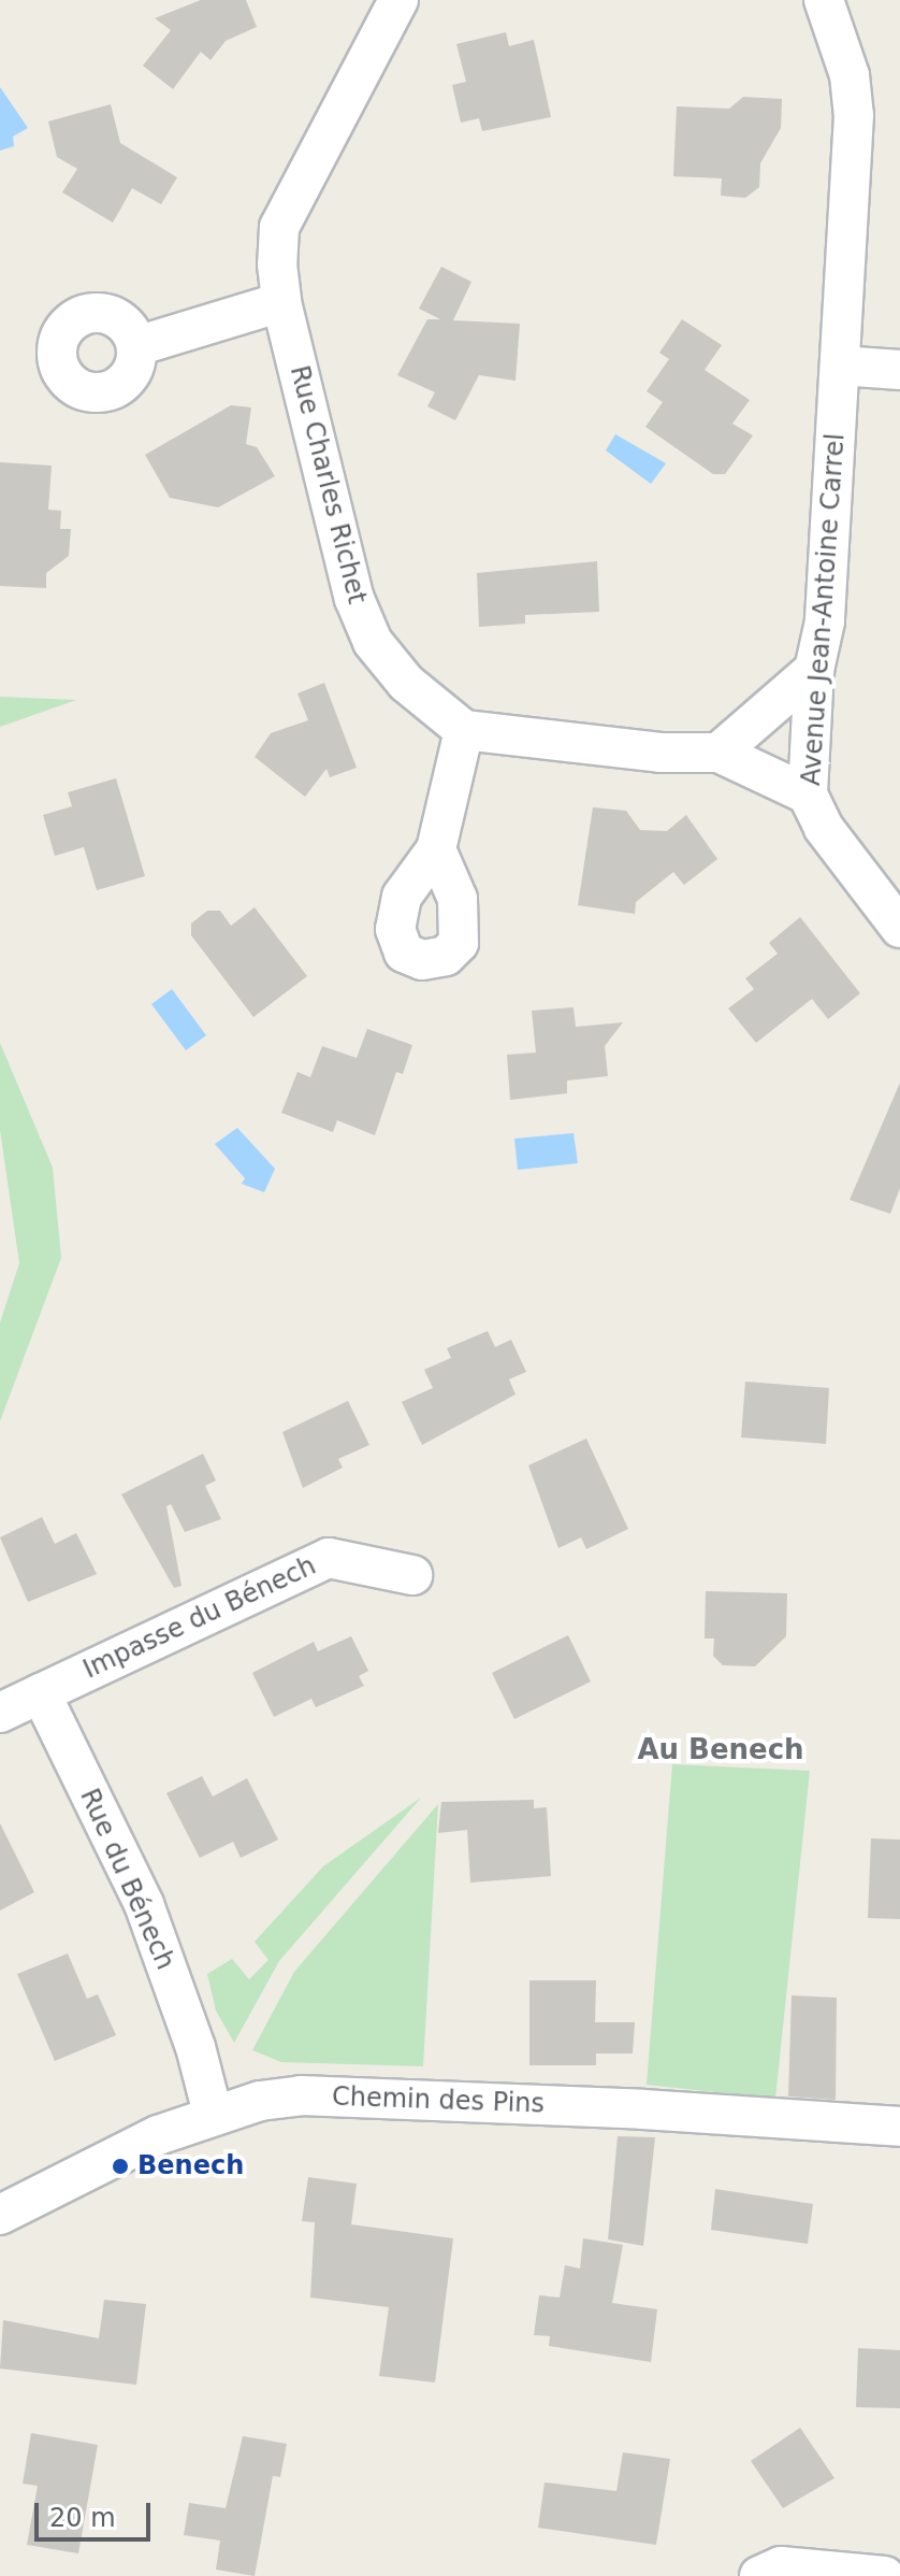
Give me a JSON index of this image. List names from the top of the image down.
{
  "streets": {
    "street": [
      "Rue Charles Richet",
      "Avenue Jean-Antoine Carrel",
      "Impasse du Bénech",
      "Rue du Bénech",
      "Chemin des Pins"
    ]
  },
  "crossings": [
    ["Impasse du Bénech", "Rue du Bénech"],
    ["Rue du Bénech", "Chemin des Pins"]
  ],
  "districts": ["Au Benech"],
  "places": ["Benech"],
  "scale_bar": "20 m"
}
